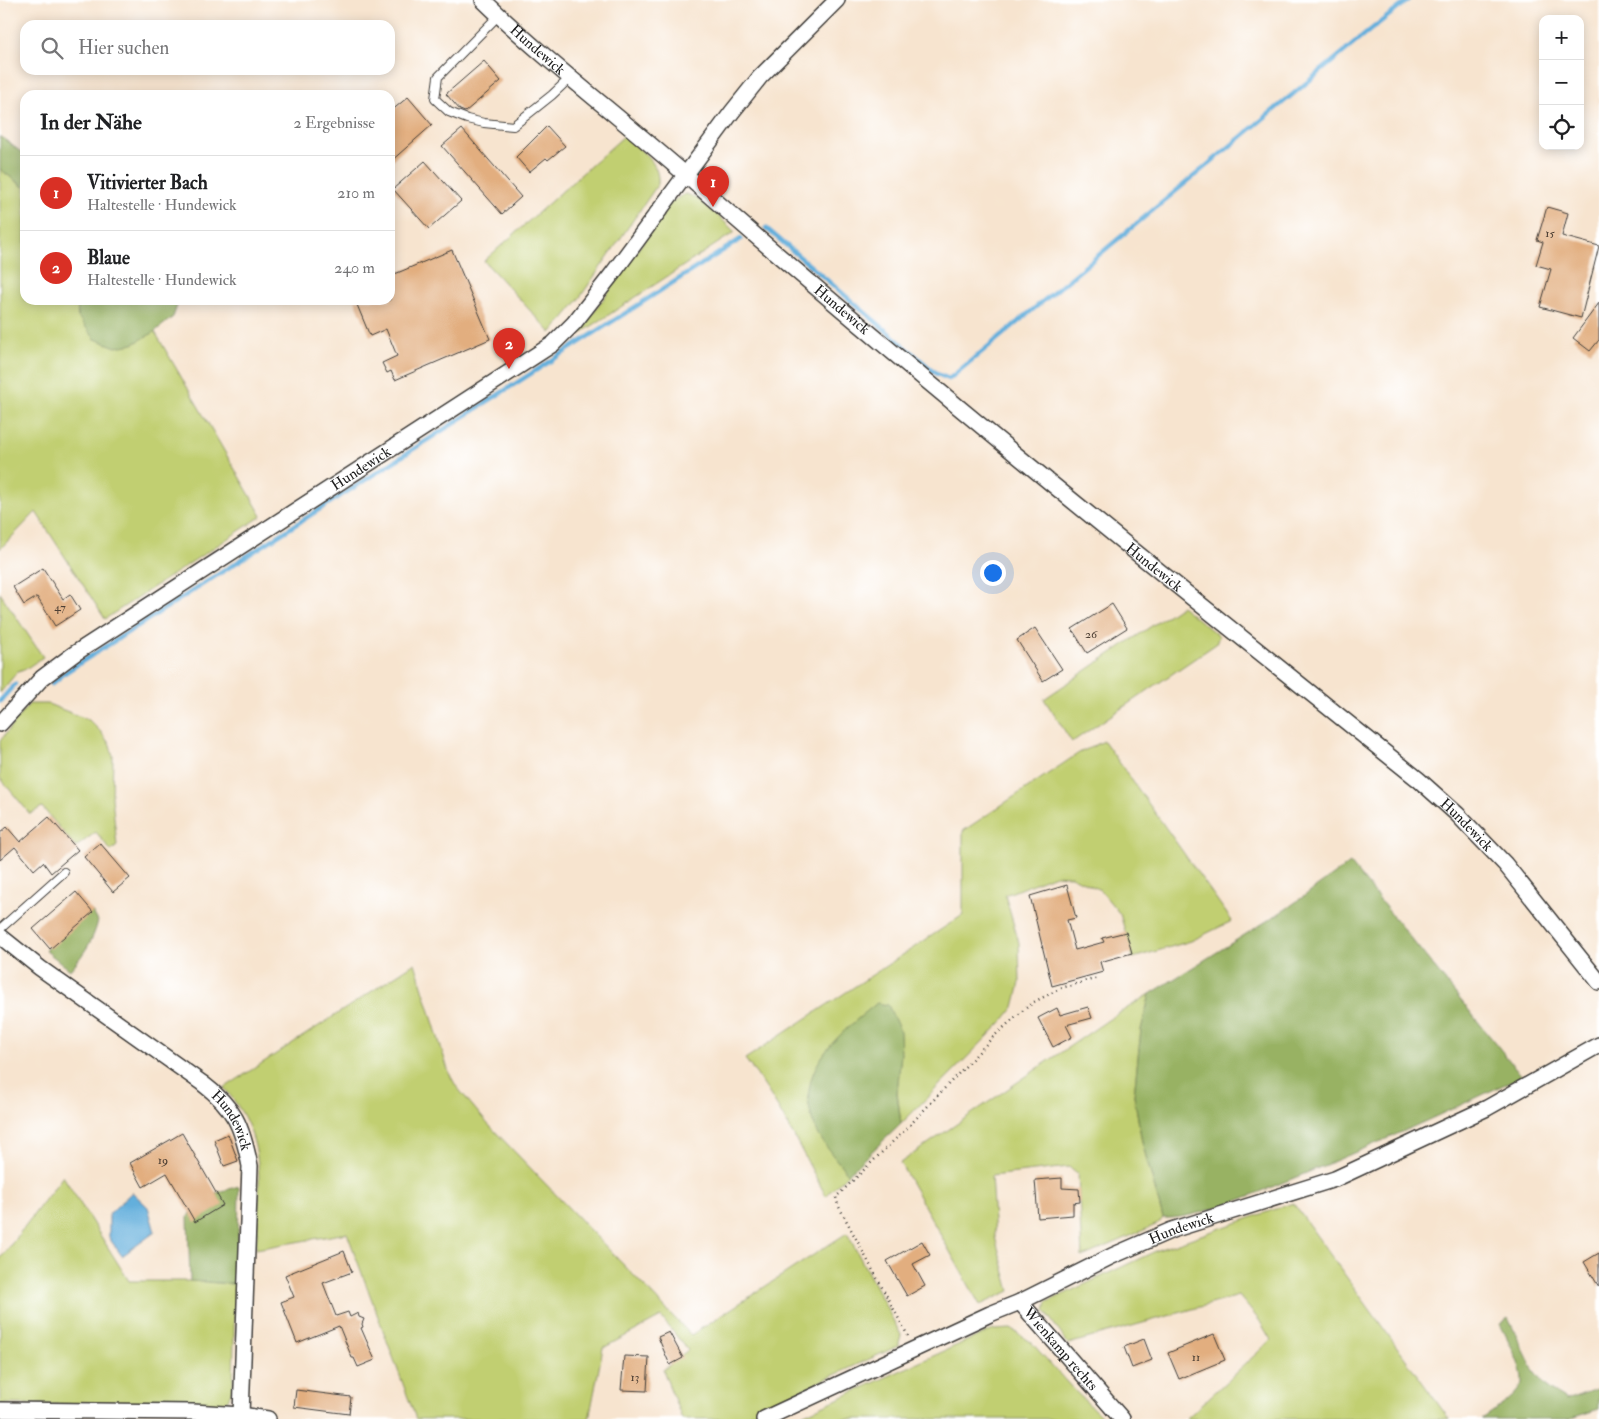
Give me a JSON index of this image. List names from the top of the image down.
{
  "streets": {
    "street": ["Hundewick", "Wienkamp rechts"]
  },
  "crossings": [
    ["Hundewick", "Wienkamp rechts"]
  ],
  "house_numbers": [
    "15",
    "47",
    "26",
    "19",
    "11",
    "13"
  ],
  "page": {
    "map_buttons": ["+", "−"],
    "search": "Hier suchen",
    "heading": ["In der Nähe", "2 Ergebnisse"],
    "list": [
      {
        "mark": "1",
        "name": "Vitivierter Bach",
        "note": "Haltestelle · Hundewick",
        "value": "210 m"
      },
      {
        "mark": "2",
        "name": "Blaue",
        "note": "Haltestelle · Hundewick",
        "value": "240 m"
      }
    ],
    "pins": ["1", "2"]
  }
}
